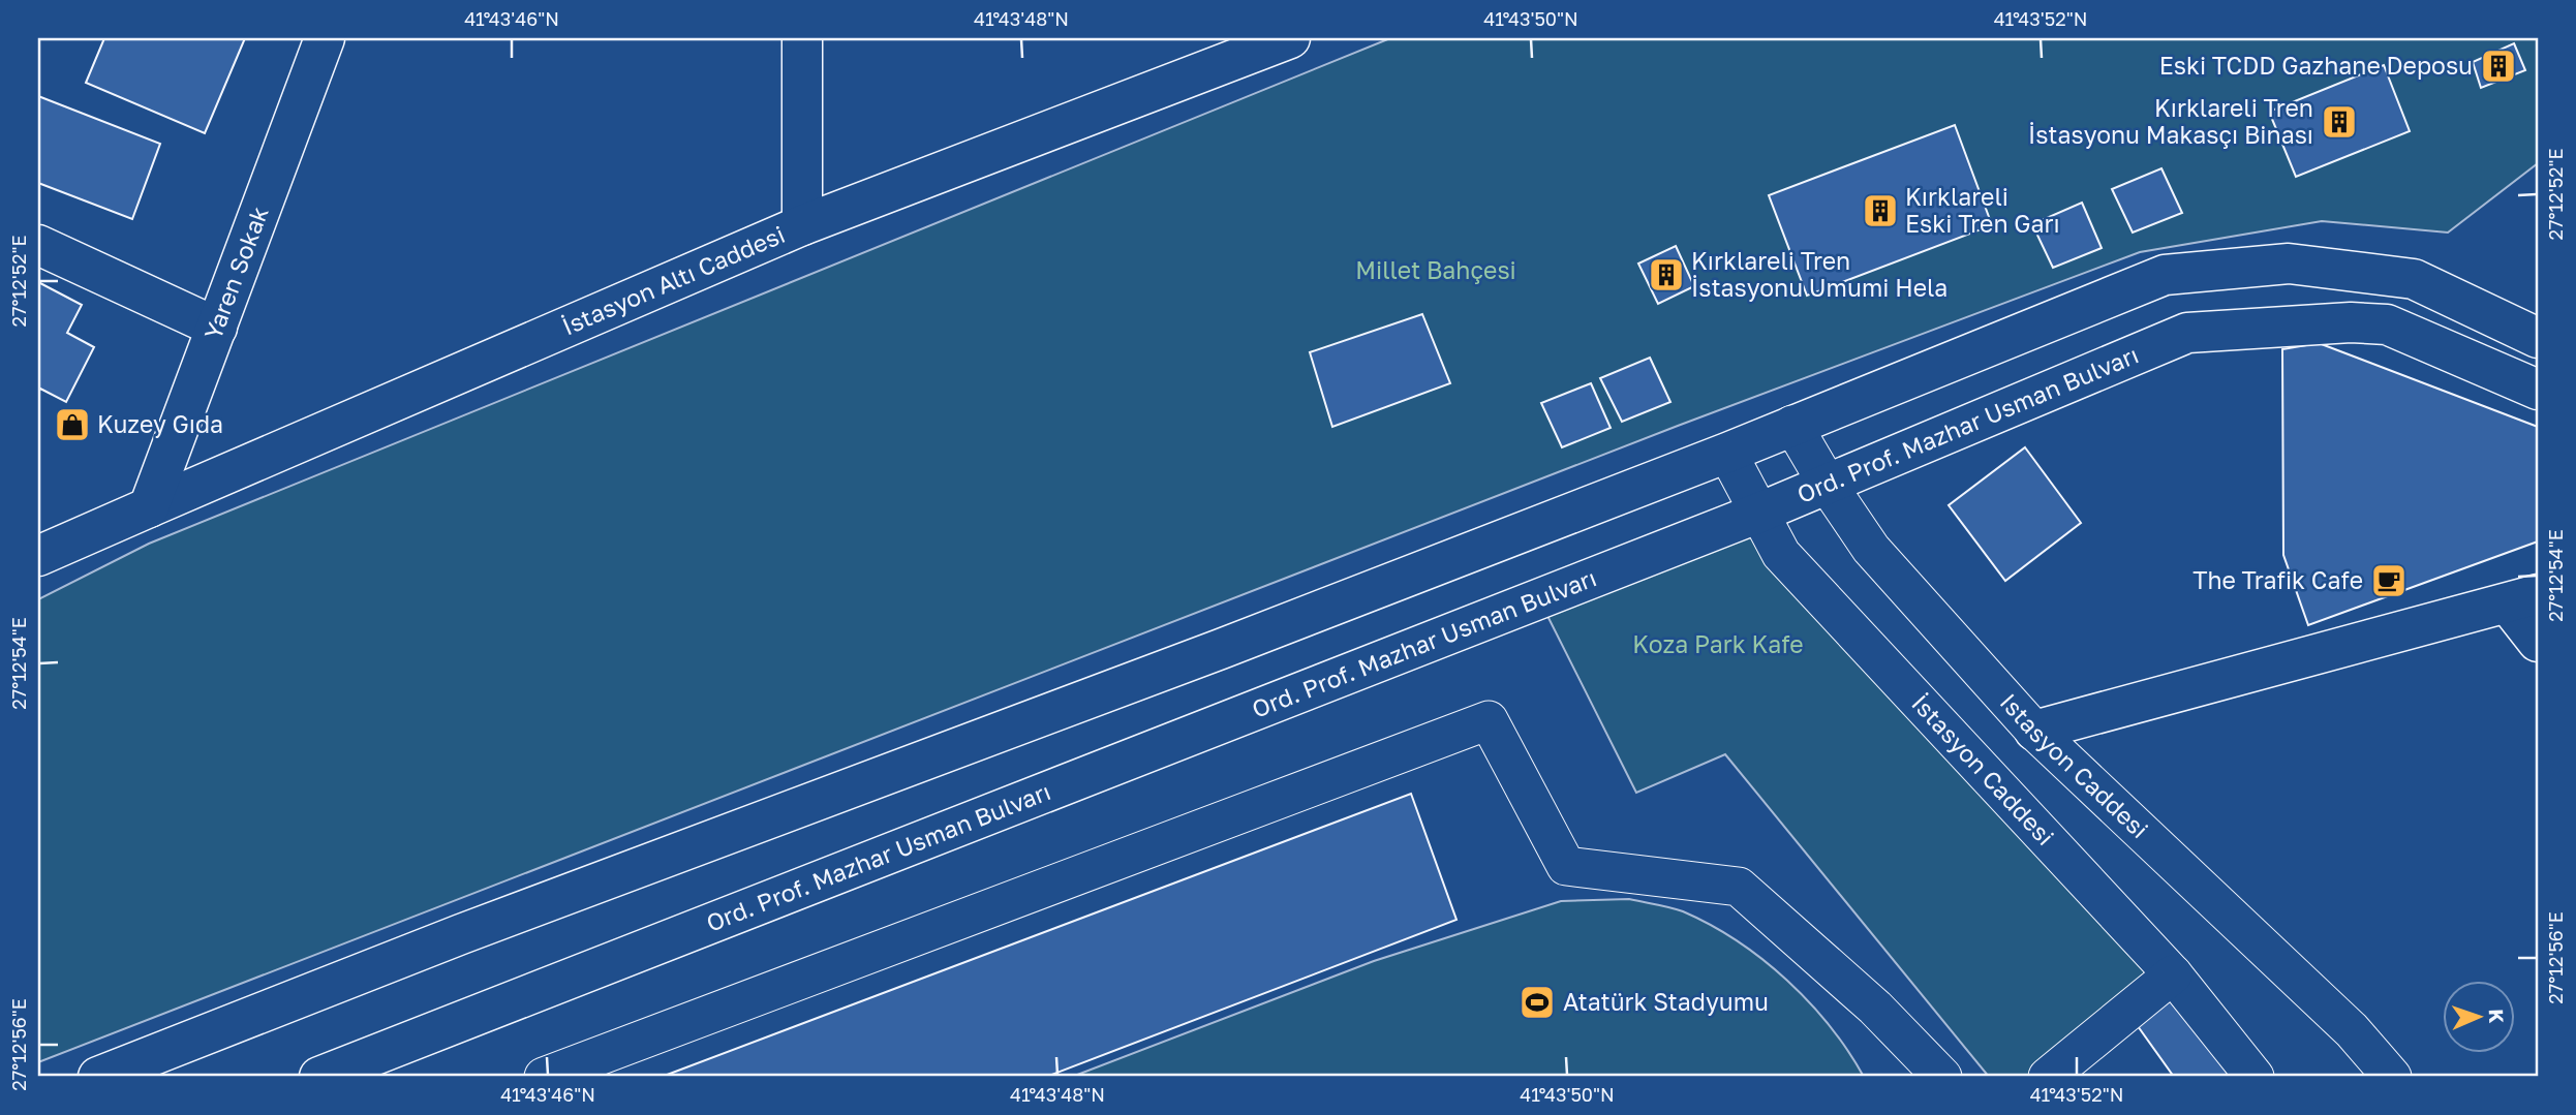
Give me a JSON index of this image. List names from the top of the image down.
{
  "streets": {
    "main road": ["Yaren Sokak", "İstasyon Altı Caddesi", "Ord. Prof. Mazhar Usman Bulvarı"],
    "street": ["Istasyon Caddesi", "İstasyon Caddesi"]
  },
  "crossings": [
    ["Yaren Sokak", "İstasyon Altı Caddesi"],
    ["Ord. Prof. Mazhar Usman Bulvarı", "Istasyon Caddesi"],
    ["Ord. Prof. Mazhar Usman Bulvarı", "İstasyon Caddesi"]
  ],
  "parks": ["Millet Bahçesi", "Koza Park Kafe"],
  "places": {
    "building": [
      "Eski TCDD Gazhane Deposu",
      "Kırklareli Tren İstasyonu Makasçı Binası",
      "Kırklareli Eski Tren Garı",
      "Kırklareli Tren İstasyonu Umumi Hela"
    ],
    "shop": ["Kuzey Gıda"],
    "cafe": ["The Trafik Cafe"],
    "sports": ["Atatürk Stadyumu"]
  },
  "north": "right",
  "coordinates": [
    "41°43'46\"N",
    "41°43'48\"N",
    "41°43'50\"N",
    "41°43'52\"N",
    "27°12'52\"E",
    "27°12'54\"E",
    "27°12'56\"E"
  ]
}
